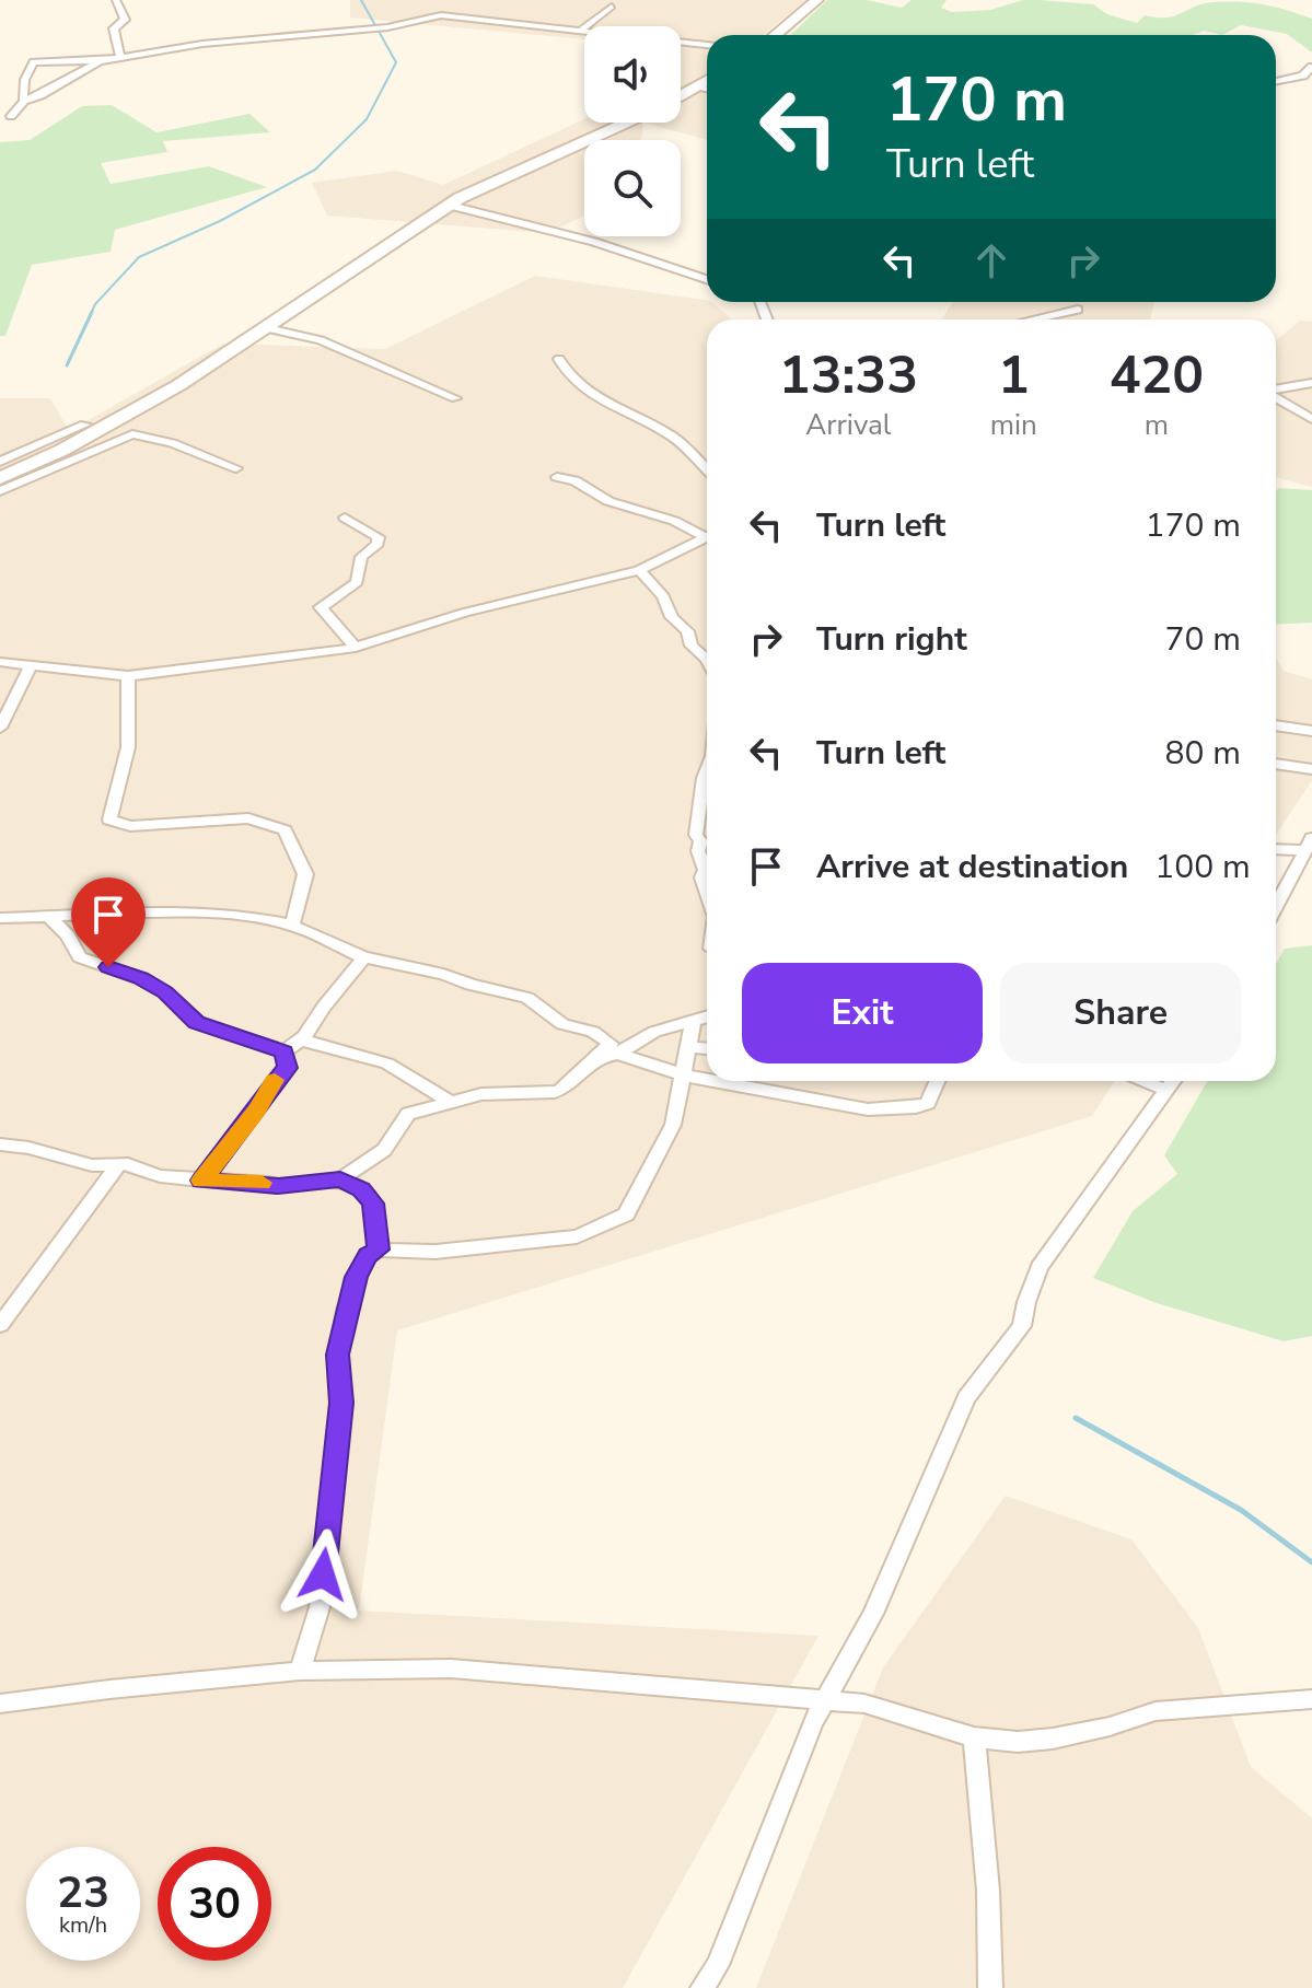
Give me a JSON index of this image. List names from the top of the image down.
{
  "page": {
    "turn": ["170 m", "Turn left"],
    "eta": [
      "13:33",
      "Arrival",
      "1",
      "min",
      "420",
      "m"
    ],
    "list": [
      {
        "name": "Turn left",
        "value": "170 m"
      },
      {
        "name": "Turn right",
        "value": "70 m"
      },
      {
        "name": "Turn left",
        "value": "80 m"
      },
      {
        "name": "Arrive at destination",
        "value": "100 m"
      }
    ],
    "buttons": ["Exit", "Share"],
    "speed": "23 km/h",
    "limit": "30"
  }
}
